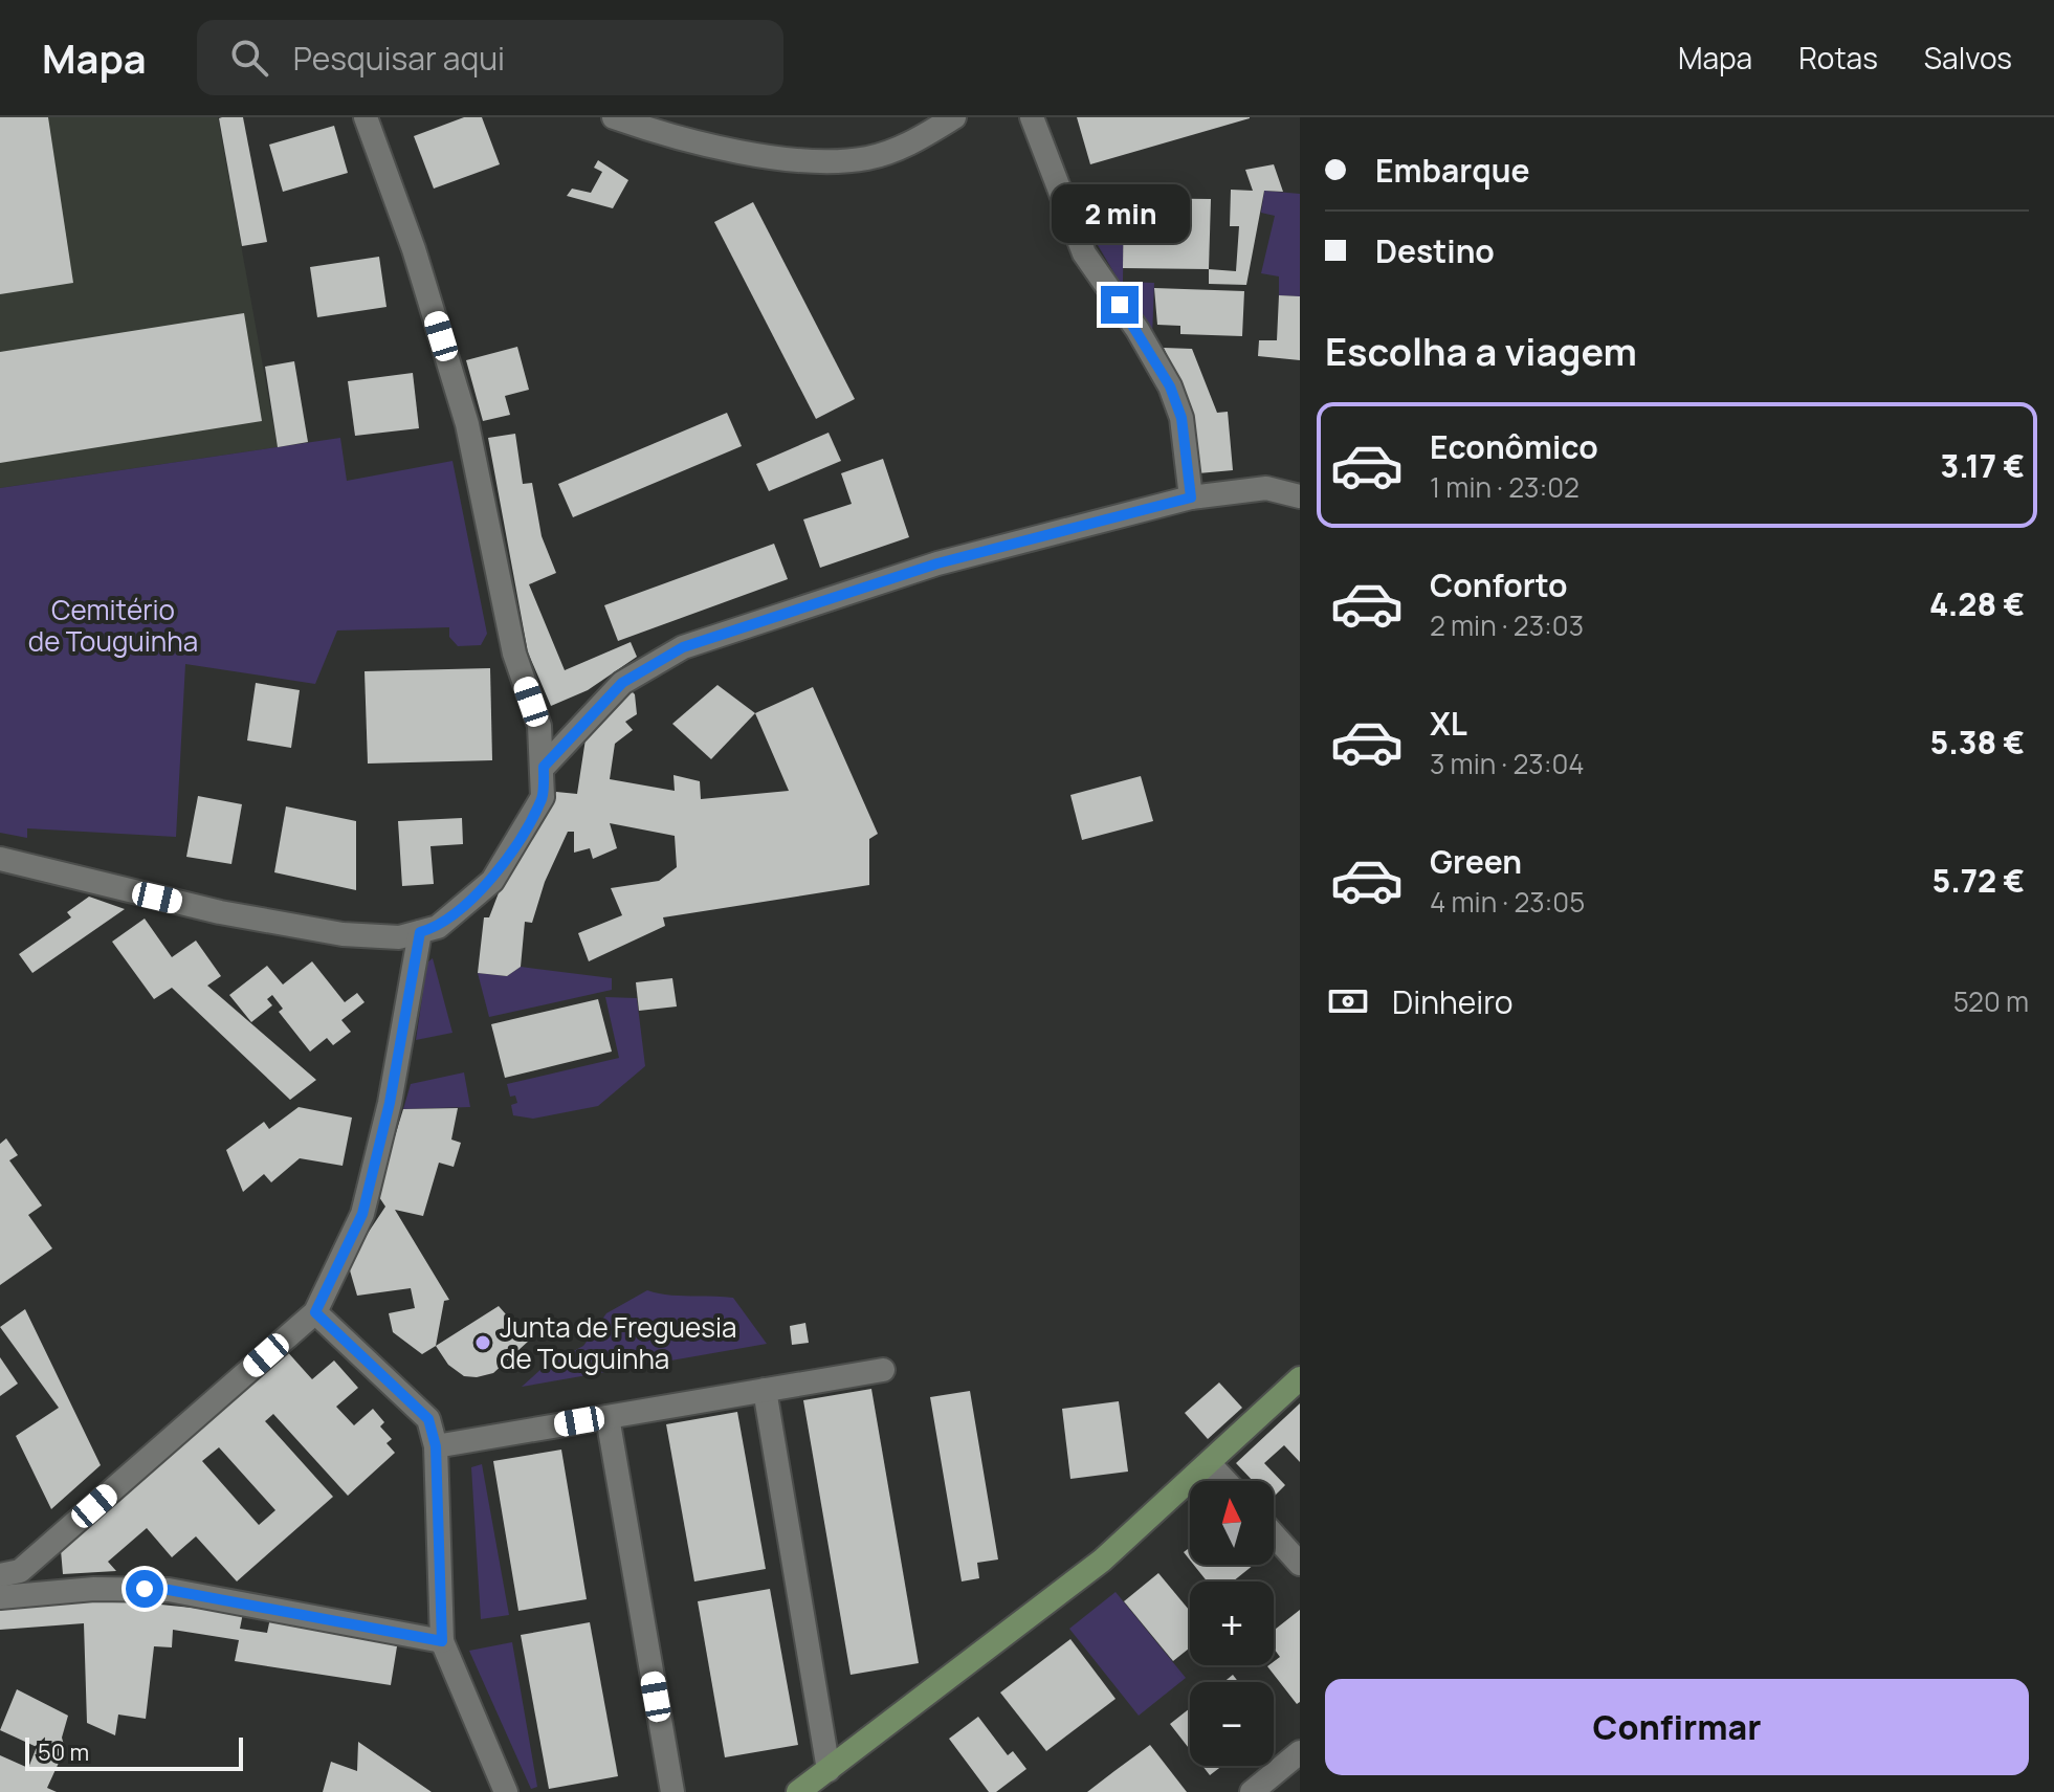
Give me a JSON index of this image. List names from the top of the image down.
{
  "parks": ["Cemitério de Touguinha"],
  "places": ["Junta de Freguesia de Touguinha"],
  "scale_bar": "50 m",
  "north": "top",
  "page": {
    "header": "Mapa",
    "search": "Pesquisar aqui",
    "nav": ["Mapa", "Rotas", "Salvos"],
    "banner": ["Embarque", "Destino"],
    "bubble": "2 min",
    "heading": "Escolha a viagem",
    "list": [
      {
        "name": "Econômico",
        "note": "1 min · 23:02",
        "value": "3.17 €"
      },
      {
        "name": "Conforto",
        "note": "2 min · 23:03",
        "value": "4.28 €"
      },
      {
        "name": "XL",
        "note": "3 min · 23:04",
        "value": "5.38 €"
      },
      {
        "name": "Green",
        "note": "4 min · 23:05",
        "value": "5.72 €"
      }
    ],
    "pay": ["Dinheiro", "520 m"],
    "map_buttons": ["+", "−"],
    "buttons": "Confirmar",
    "scale": "50 m"
  }
}
